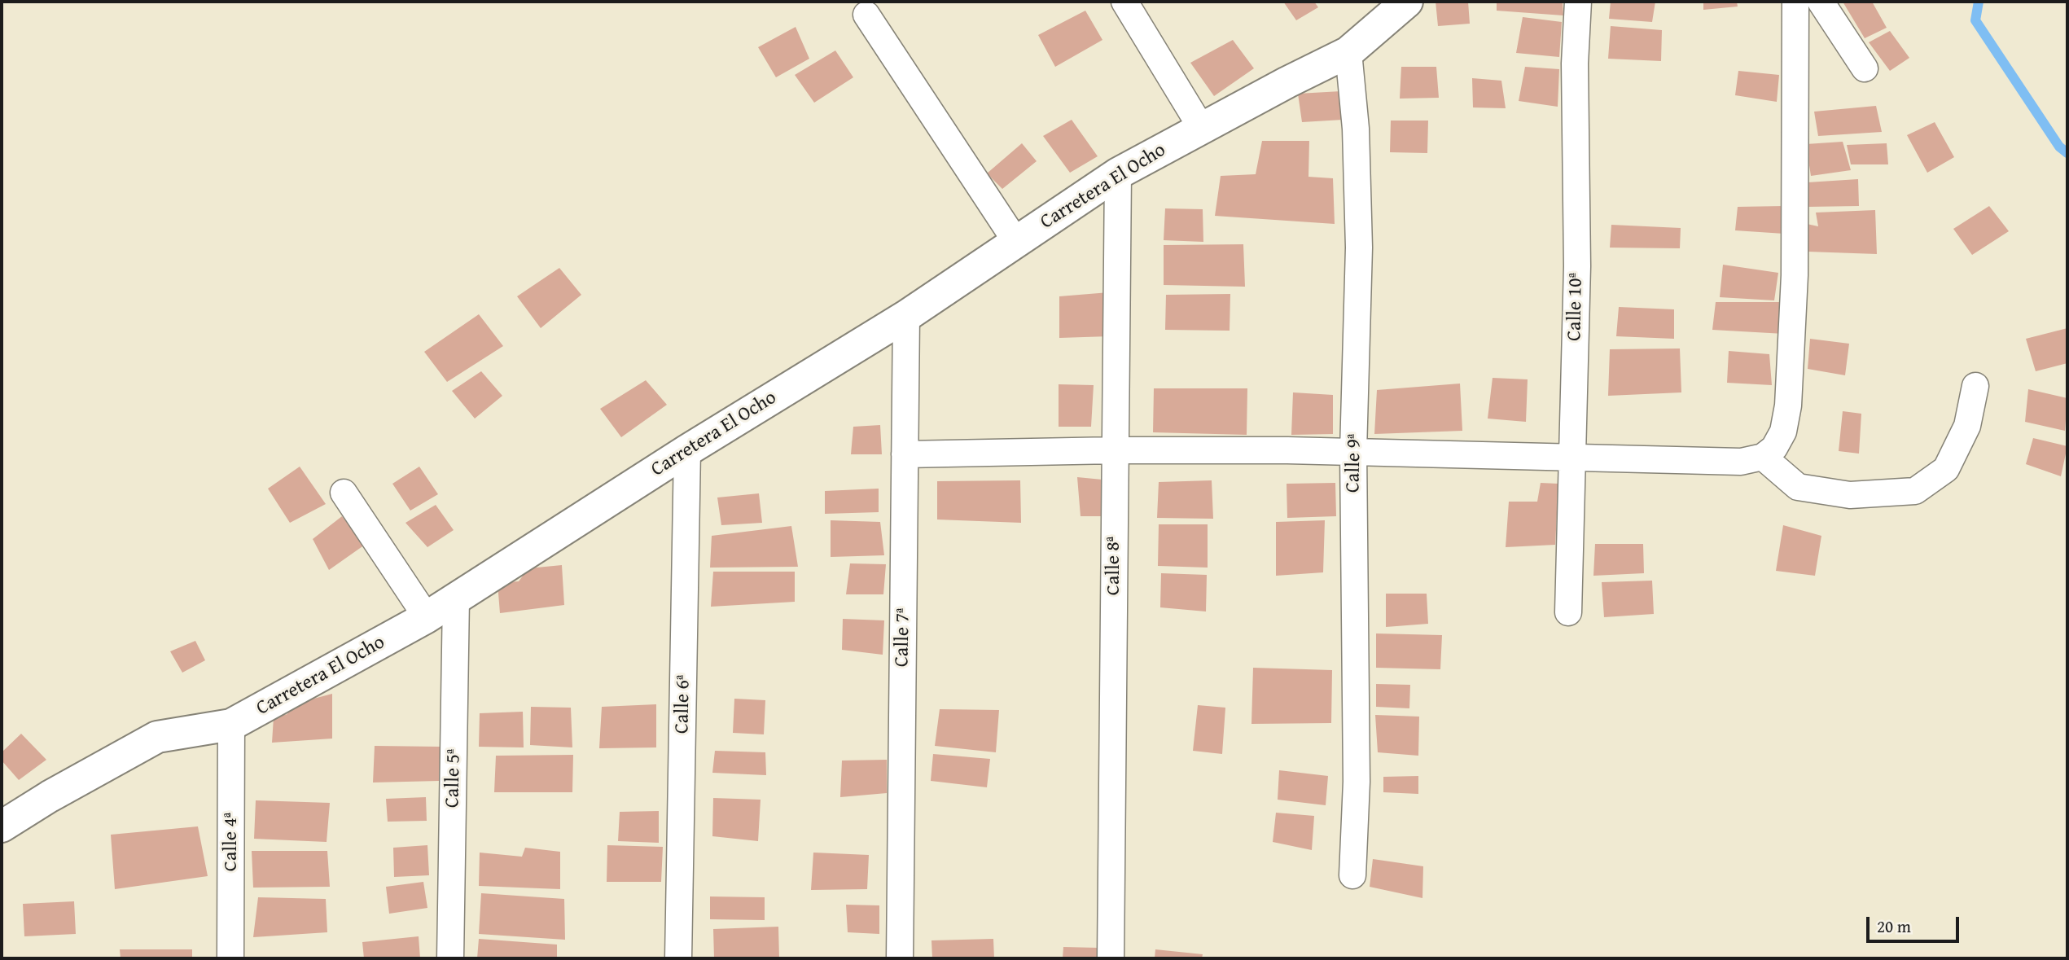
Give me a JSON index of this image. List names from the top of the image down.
{
  "streets": {
    "street": [
      "Carretera El Ocho",
      "Calle 10ª",
      "Calle 9ª",
      "Calle 8ª",
      "Calle 7ª",
      "Calle 6ª",
      "Calle 5ª",
      "Calle 4ª"
    ]
  },
  "crossings": [
    ["Carretera El Ocho", "Calle 9ª"],
    ["Carretera El Ocho", "Calle 8ª"],
    ["Carretera El Ocho", "Calle 7ª"],
    ["Carretera El Ocho", "Calle 6ª"],
    ["Carretera El Ocho", "Calle 5ª"],
    ["Carretera El Ocho", "Calle 4ª"]
  ],
  "scale_bar": "20 m"
}
